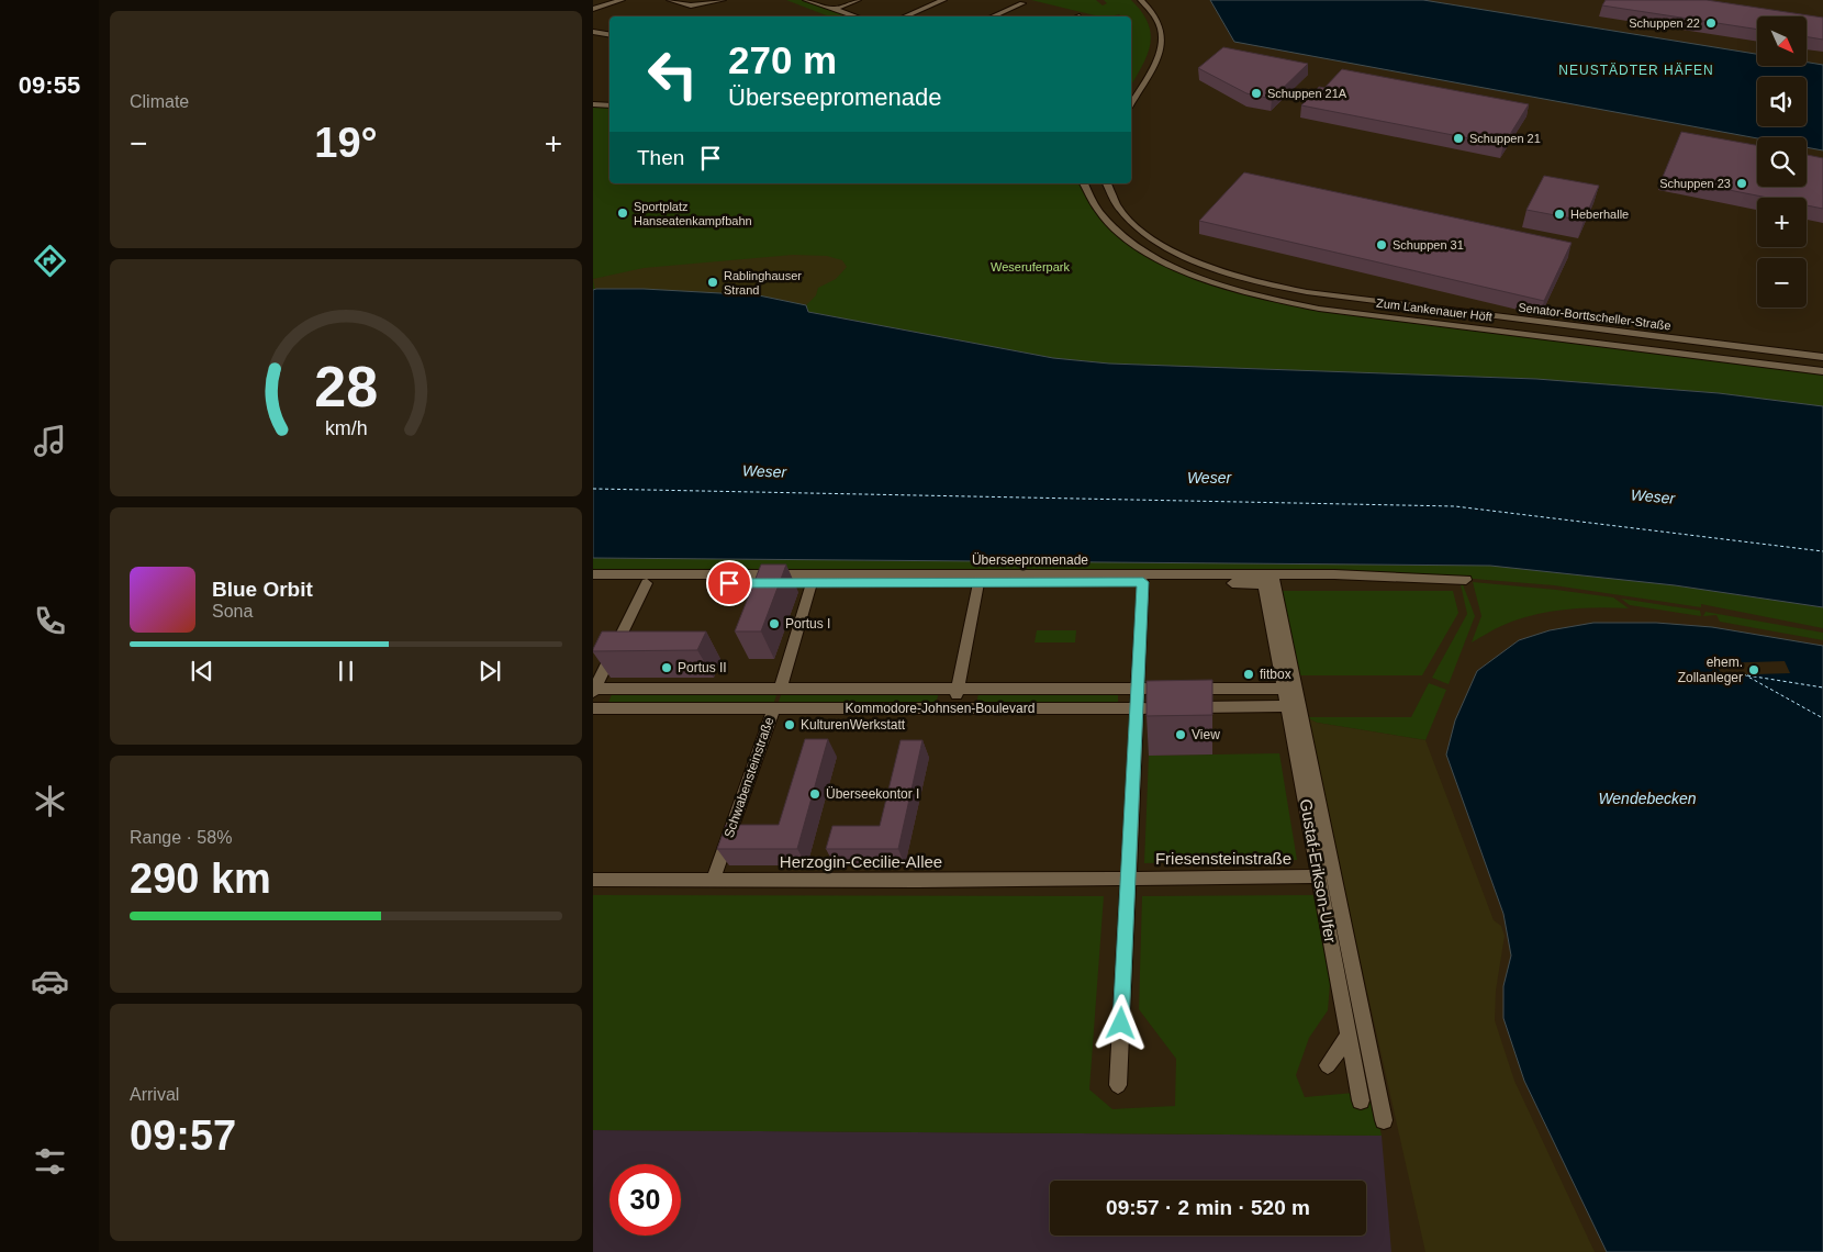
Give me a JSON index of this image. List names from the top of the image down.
{
  "streets": {
    "street": [
      "Zum Lankenauer Höft",
      "Senator-Borttscheller-Straße",
      "Überseepromenade",
      "Kommodore-Johnsen-Boulevard",
      "Schwabensteinstraße",
      "Friesensteinstraße",
      "Herzogin-Cecilie-Allee",
      "Gustaf-Erikson-Ufer"
    ]
  },
  "crossings": [
    ["Überseepromenade", "Gustaf-Erikson-Ufer"],
    ["Kommodore-Johnsen-Boulevard", "Schwabensteinstraße"],
    ["Kommodore-Johnsen-Boulevard", "Gustaf-Erikson-Ufer"],
    ["Schwabensteinstraße", "Herzogin-Cecilie-Allee"],
    ["Friesensteinstraße", "Herzogin-Cecilie-Allee"],
    ["Friesensteinstraße", "Gustaf-Erikson-Ufer"]
  ],
  "districts": ["NEUSTÄDTER HÄFEN"],
  "water": ["Weser", "Wendebecken"],
  "parks": ["Weseruferpark"],
  "places": [
    "Schuppen 22",
    "Schuppen 21A",
    "Schuppen 21",
    "Schuppen 23",
    "Sportplatz Hanseatenkampfbahn",
    "Heberhalle",
    "Schuppen 31",
    "Rablinghauser Strand",
    "Portus I",
    "Portus II",
    "ehem. Zollanleger",
    "fitbox",
    "KulturenWerkstatt",
    "View",
    "Überseekontor I"
  ],
  "north": "bottom right",
  "page": {
    "tabs": "09:55",
    "tile": [
      "Climate",
      ["Range · 58%", "290 km"],
      ["Arrival", "09:57"]
    ],
    "map_buttons": ["+", "−"],
    "turn": ["270 m", "Überseepromenade"],
    "heat": ["−", "19°", "+"],
    "then": "Then",
    "song": ["Blue Orbit", "Sona"],
    "limit": "30",
    "trip": "09:57 · 2 min · 520 m",
    "gauge": ["28", "km/h"]
  }
}
